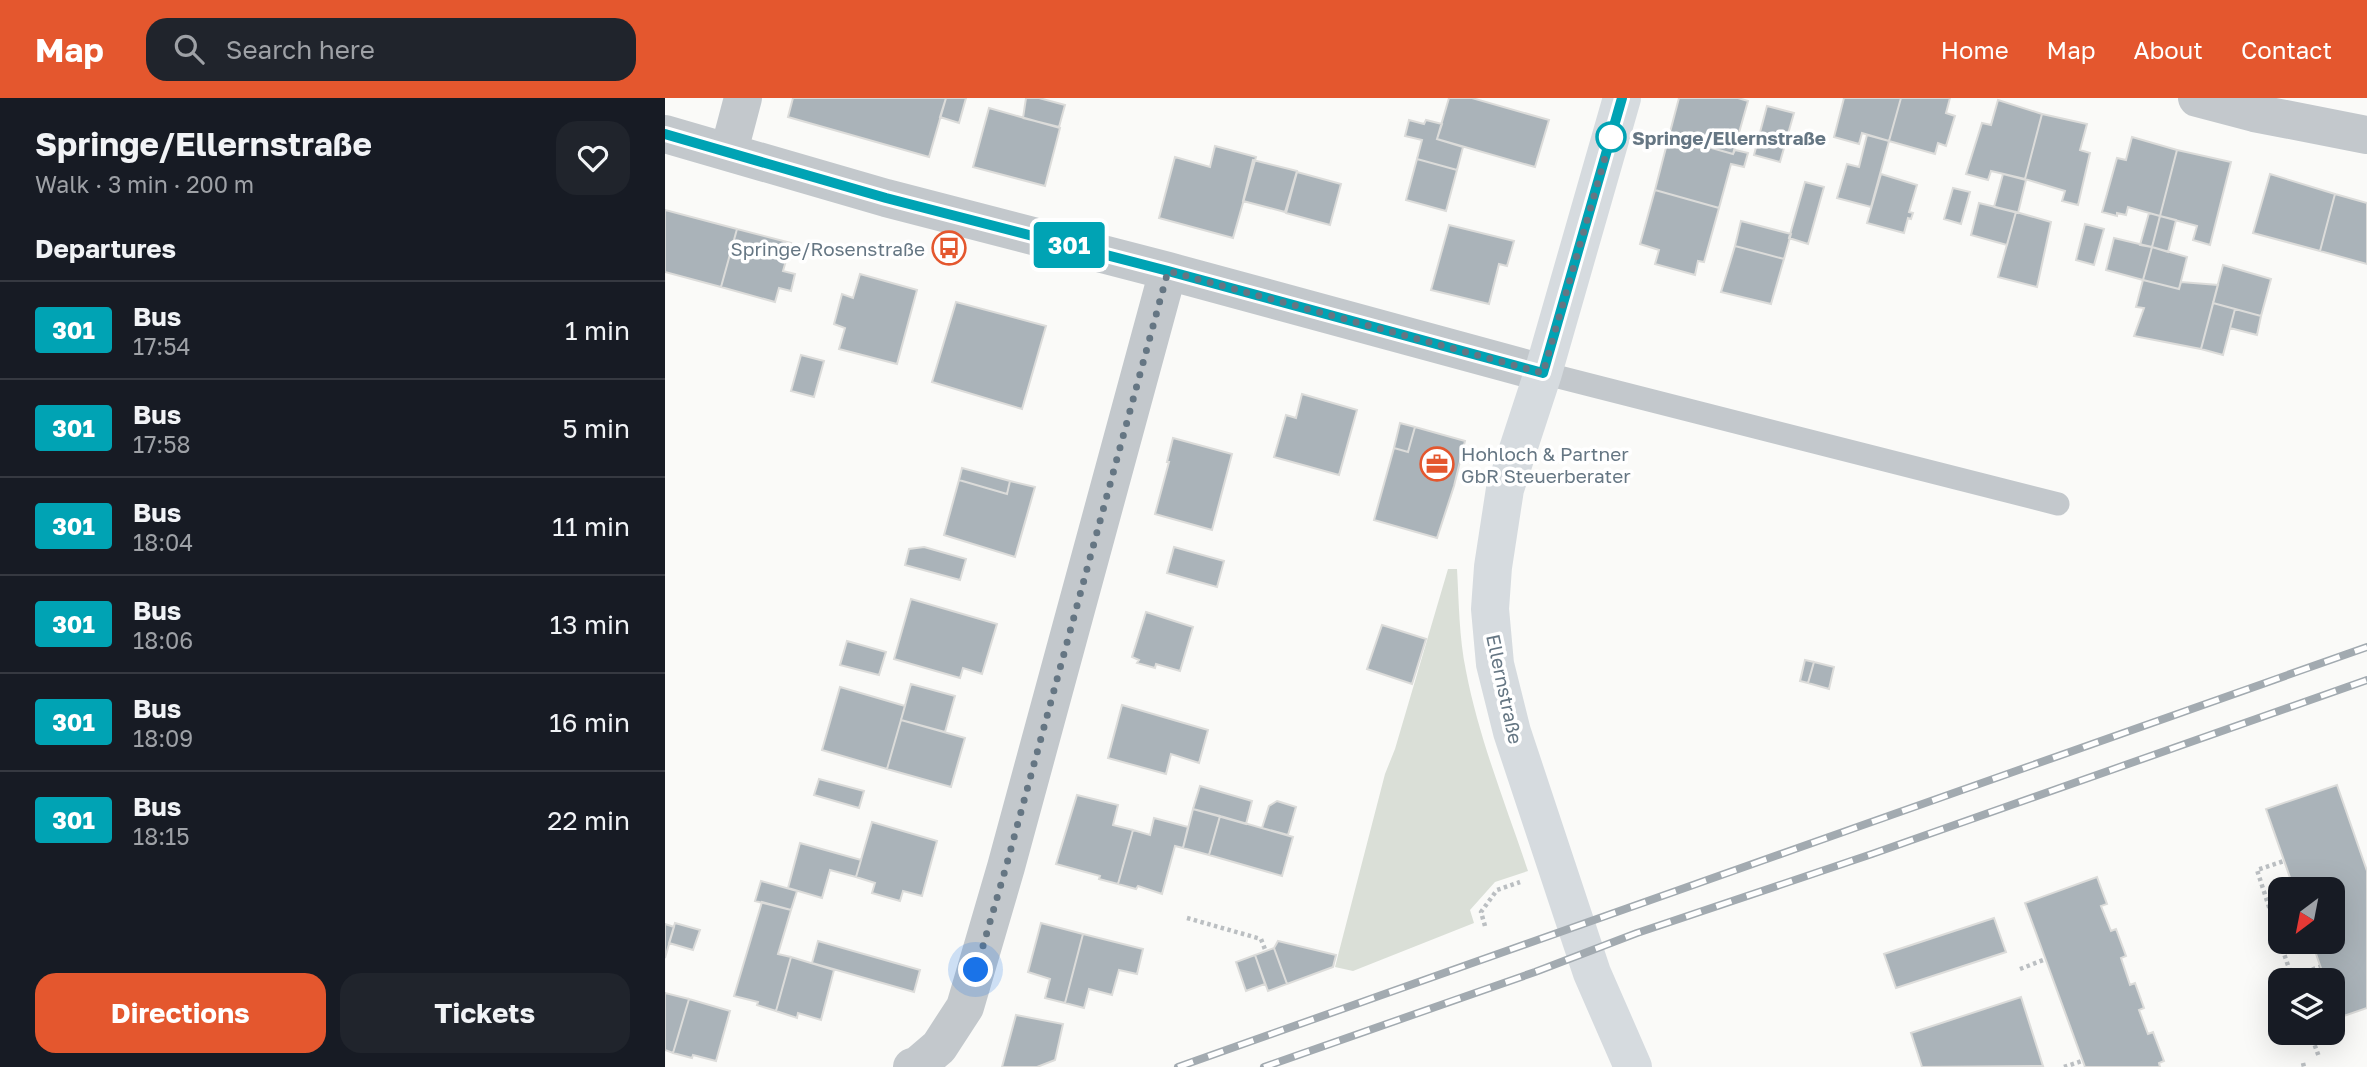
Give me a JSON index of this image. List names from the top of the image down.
{
  "streets": {
    "street": ["Ellernstraße"]
  },
  "places": {
    "other": ["Springe/Ellernstraße"],
    "bus stop": ["Springe/Rosenstraße"],
    "office": ["Hohloch & Partner GbR Steuerberater"]
  },
  "lines": ["bus line 301"],
  "north": "bottom left",
  "page": {
    "header": "Map",
    "search": "Search here",
    "nav": [
      "Home",
      "Map",
      "About",
      "Contact"
    ],
    "heading": [
      ["Springe/Ellernstraße", "Walk · 3 min · 200 m"],
      "Departures"
    ],
    "on_map": "301",
    "list": [
      {
        "mark": "301",
        "name": "Bus",
        "note": "17:54",
        "value": "1 min"
      },
      {
        "mark": "301",
        "name": "Bus",
        "note": "17:58",
        "value": "5 min"
      },
      {
        "mark": "301",
        "name": "Bus",
        "note": "18:04",
        "value": "11 min"
      },
      {
        "mark": "301",
        "name": "Bus",
        "note": "18:06",
        "value": "13 min"
      },
      {
        "mark": "301",
        "name": "Bus",
        "note": "18:09",
        "value": "16 min"
      },
      {
        "mark": "301",
        "name": "Bus",
        "note": "18:15",
        "value": "22 min"
      }
    ],
    "buttons": ["Directions", "Tickets"]
  }
}
